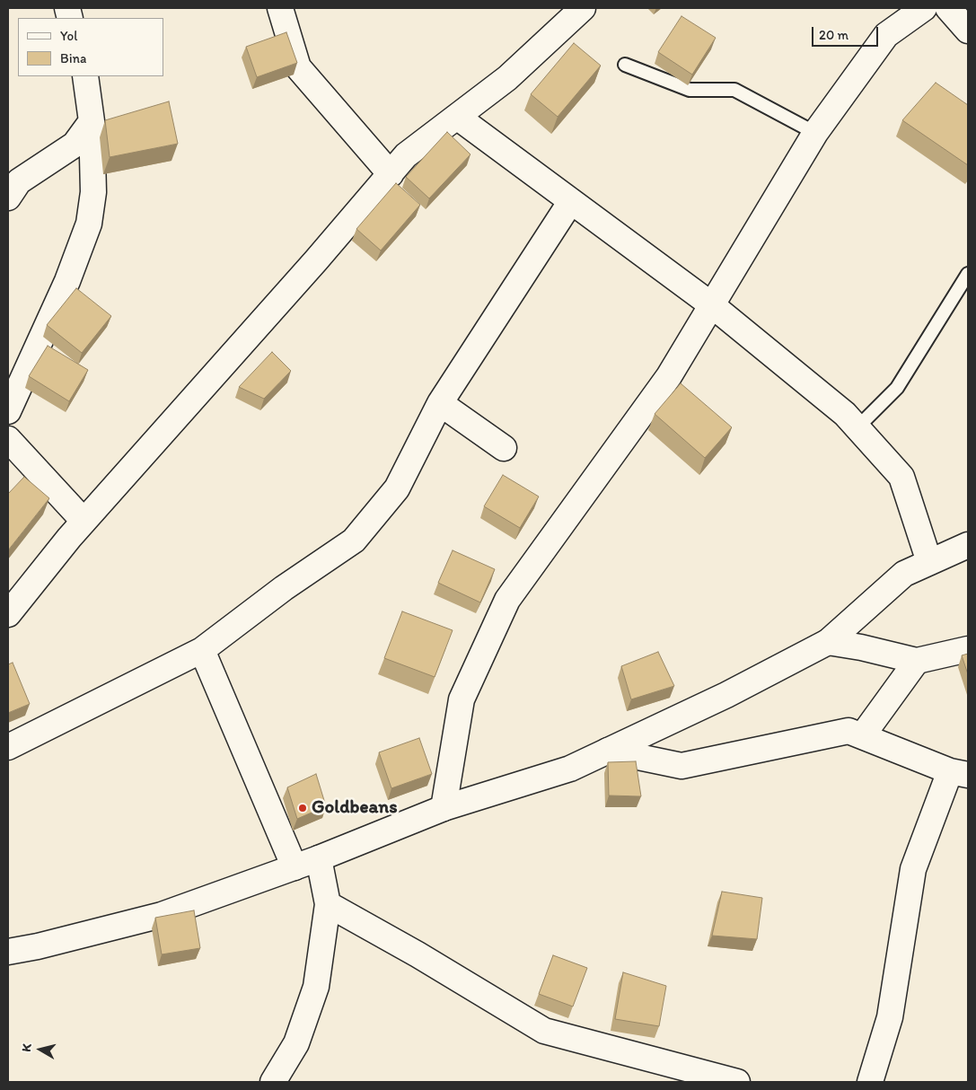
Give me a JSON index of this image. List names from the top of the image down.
{
  "places": ["Goldbeans"],
  "legend": ["Yol", "Bina"],
  "scale_bar": "20 m",
  "north": "left"
}
